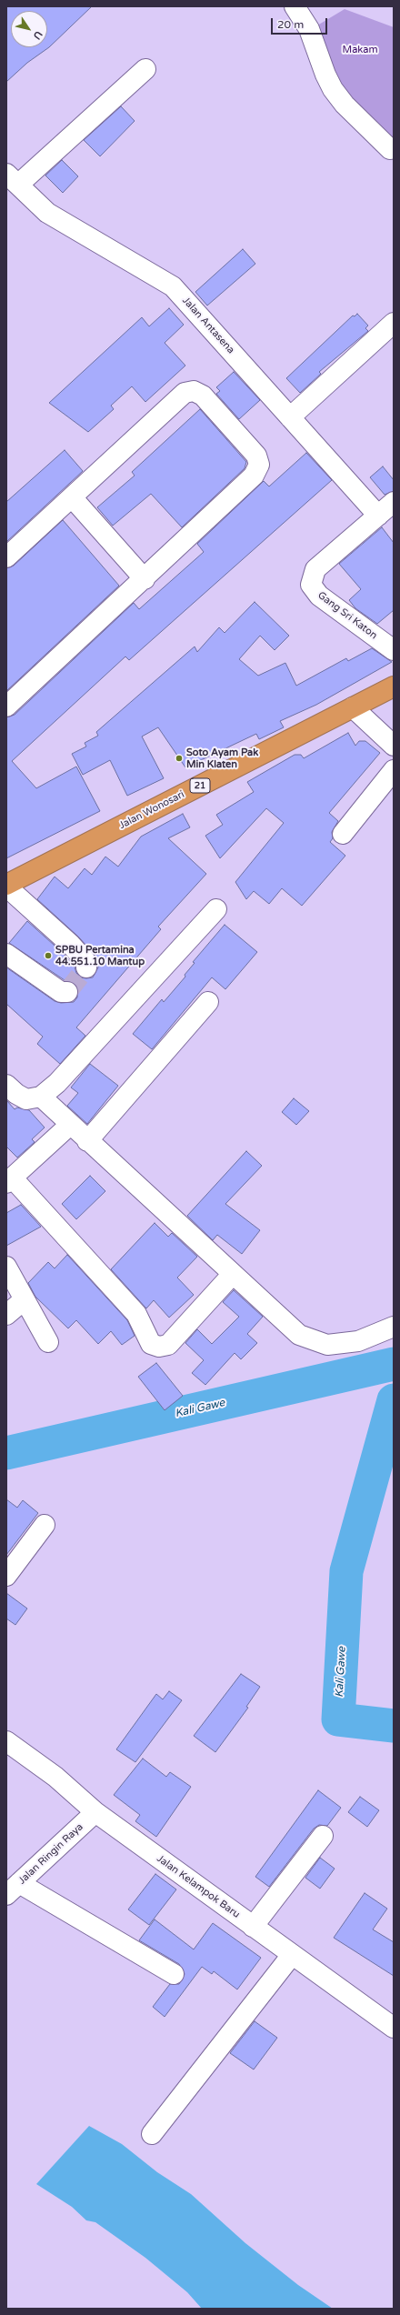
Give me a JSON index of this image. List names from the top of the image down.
{
  "streets": {
    "highway": ["21", "Jalan Wonosari"],
    "street": [
      "Jalan Antasena",
      "Gang Sri Katon",
      "Jalan Ringin Raya",
      "Jalan Kelampok Baru"
    ]
  },
  "crossings": [
    ["Jalan Antasena", "Gang Sri Katon"],
    ["Jalan Ringin Raya", "Jalan Kelampok Baru"]
  ],
  "water": ["Kali Gawe"],
  "parks": ["Makam"],
  "places": ["Soto Ayam Pak Min Klaten", "SPBU Pertamina 44.551.10 Mantup"],
  "scale_bar": "20 m",
  "north": "bottom right"
}
